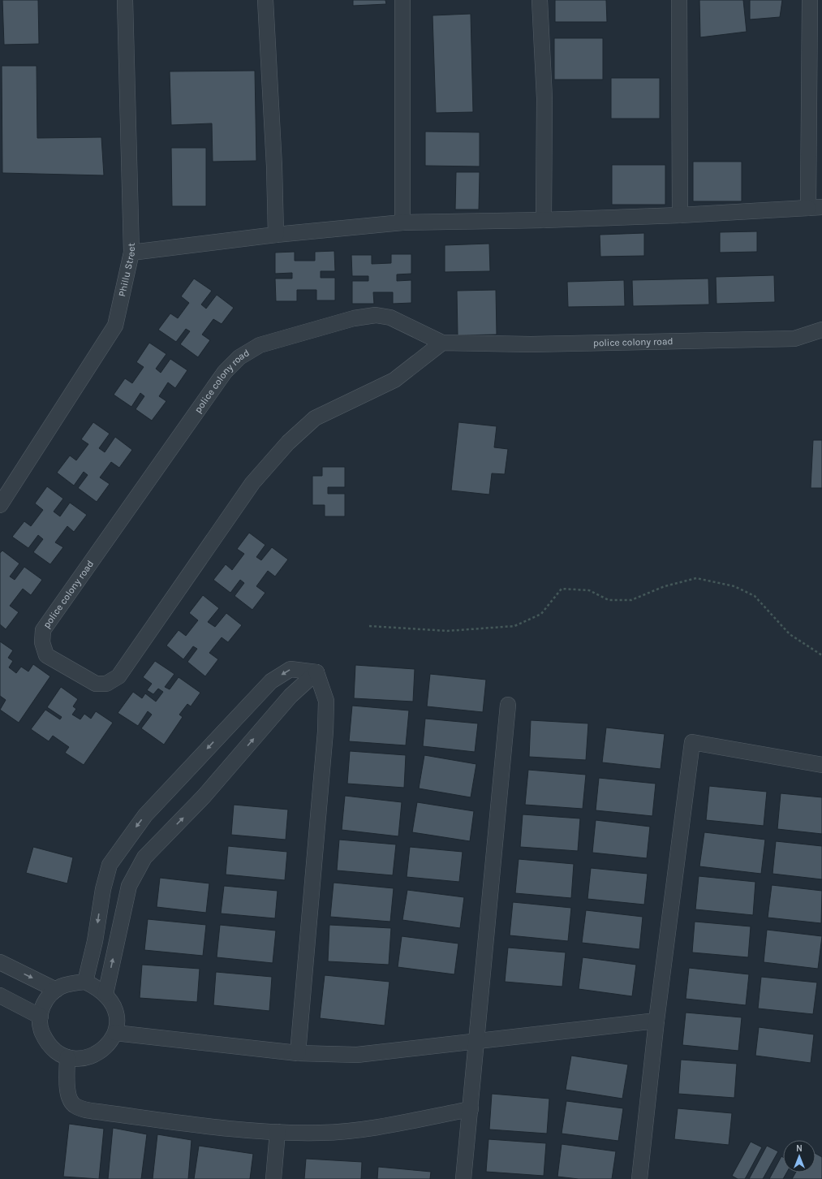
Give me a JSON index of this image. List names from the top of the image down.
{
  "streets": {
    "street": ["Phillu Street", "police colony road"]
  },
  "north": "top"
}
